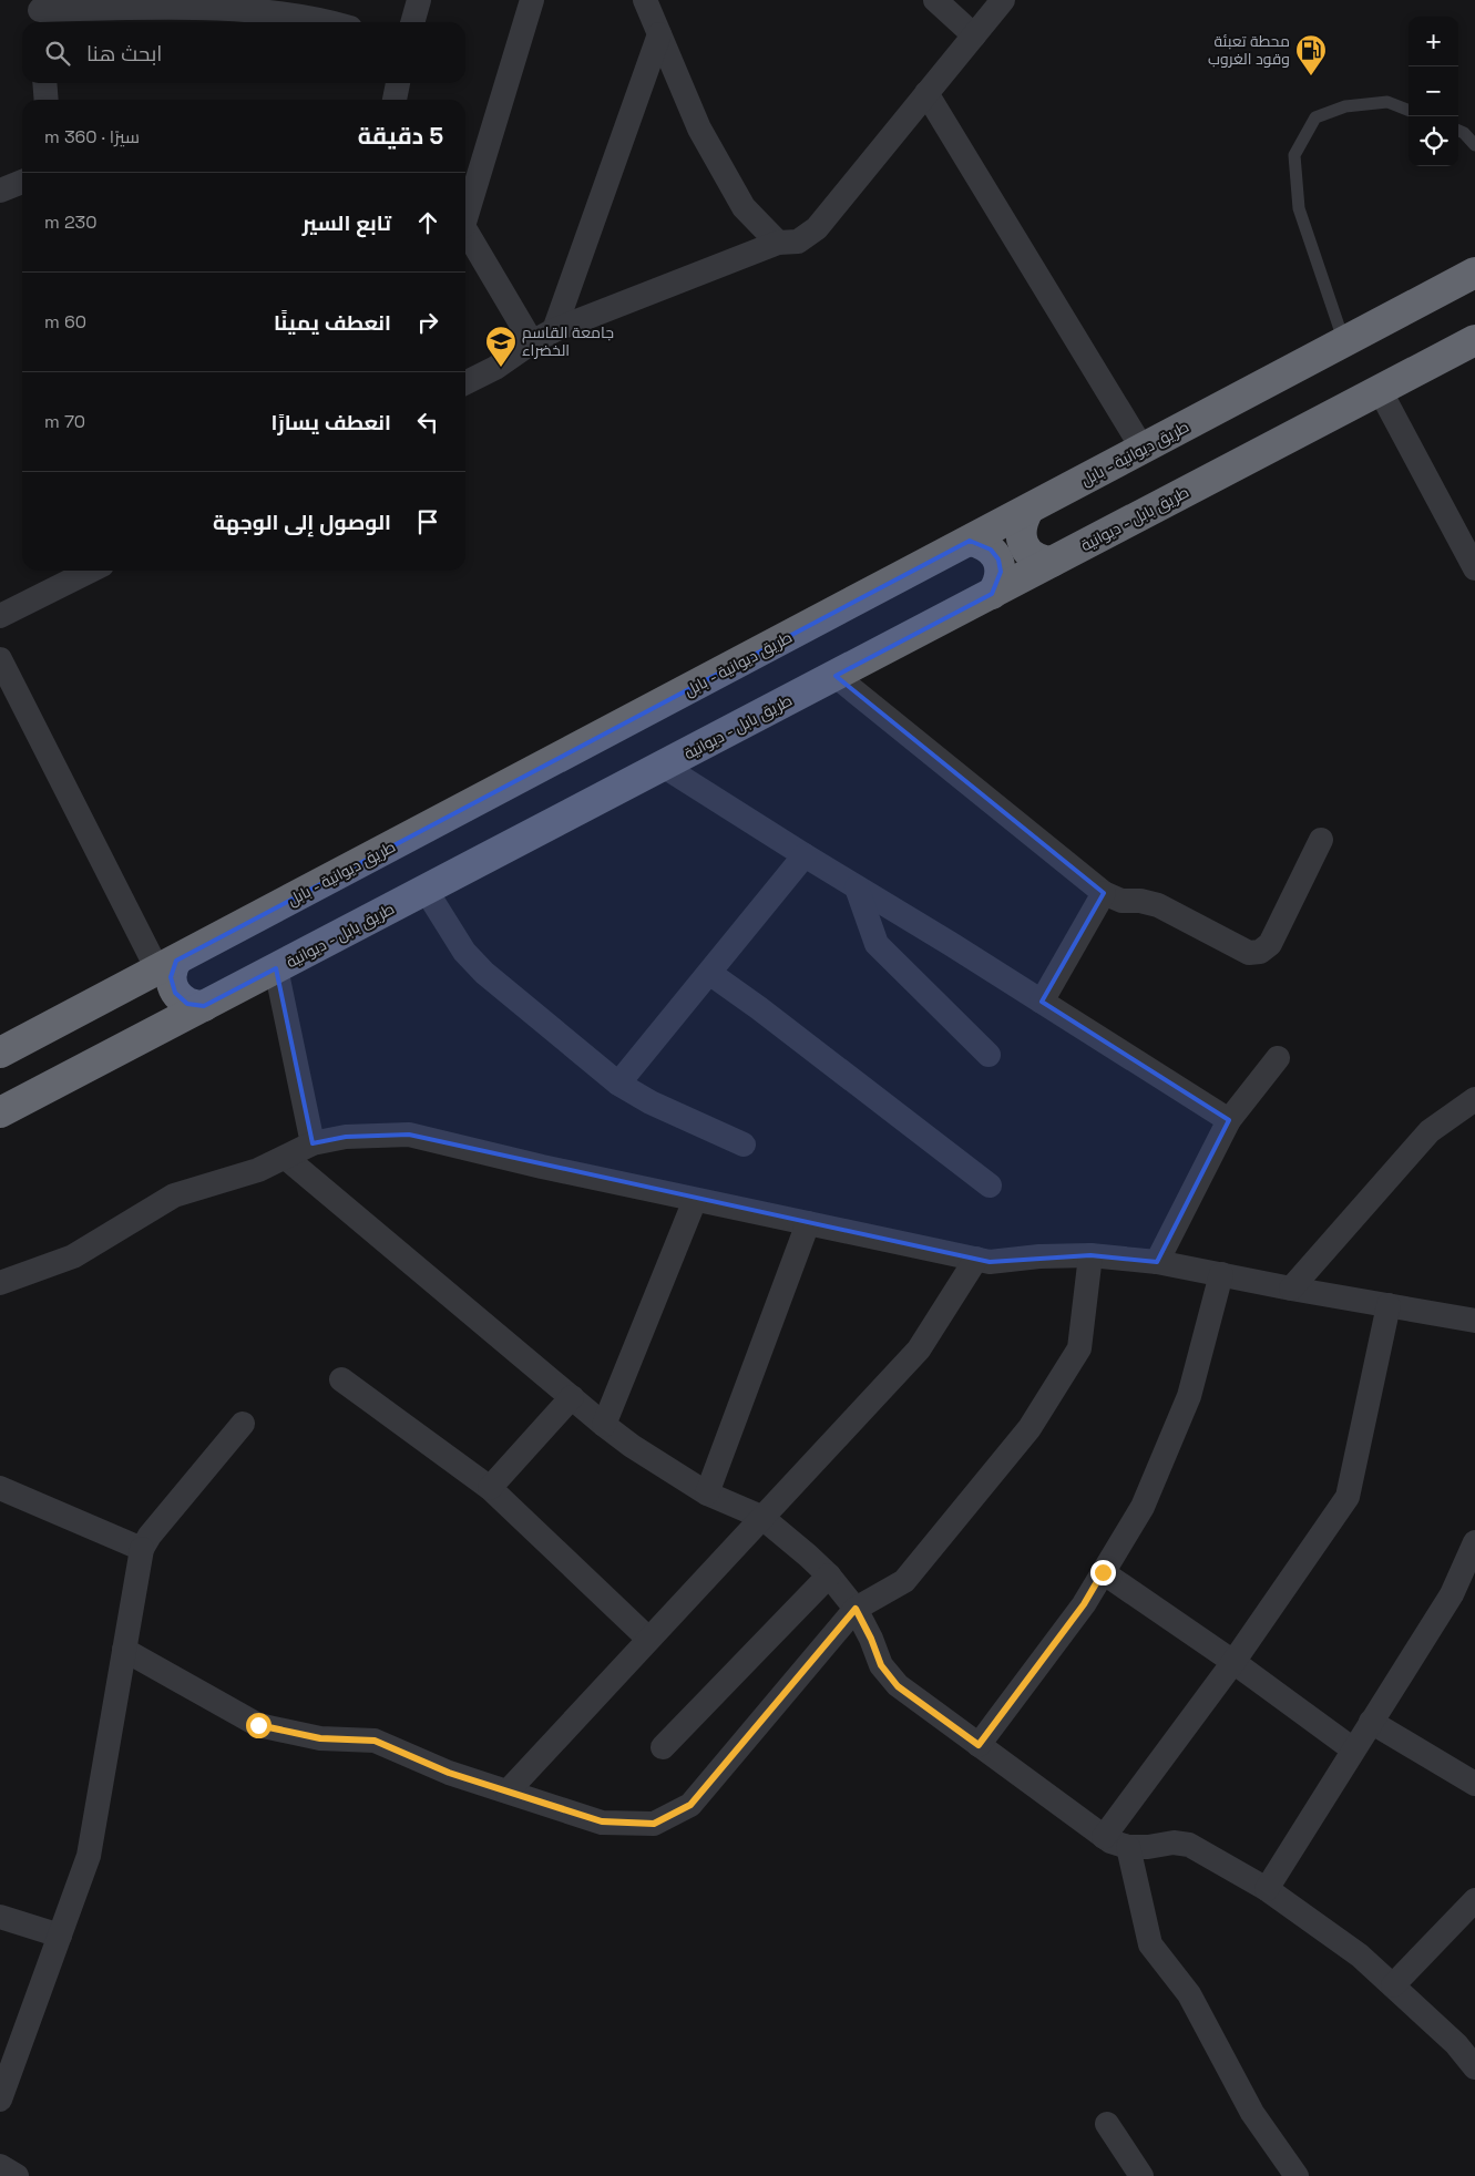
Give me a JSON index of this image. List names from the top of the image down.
{
  "streets": {
    "highway": ["طريق ديوانية - بابل", "طريق بابل - ديوانية"]
  },
  "places": {
    "fuel station": ["محطة تعبئة وقود الغروب"],
    "school or university": ["جامعة القاسم الخضراء"]
  },
  "page": {
    "map_buttons": ["+", "−"],
    "search": "ابحث هنا",
    "heading": ["5 دقيقة", "سيرًا · 360 m"],
    "list": [
      ["تابع السير", "230 m"],
      ["انعطف يمينًا", "60 m"],
      ["انعطف يسارًا", "70 m"],
      "الوصول إلى الوجهة"
    ]
  }
}
